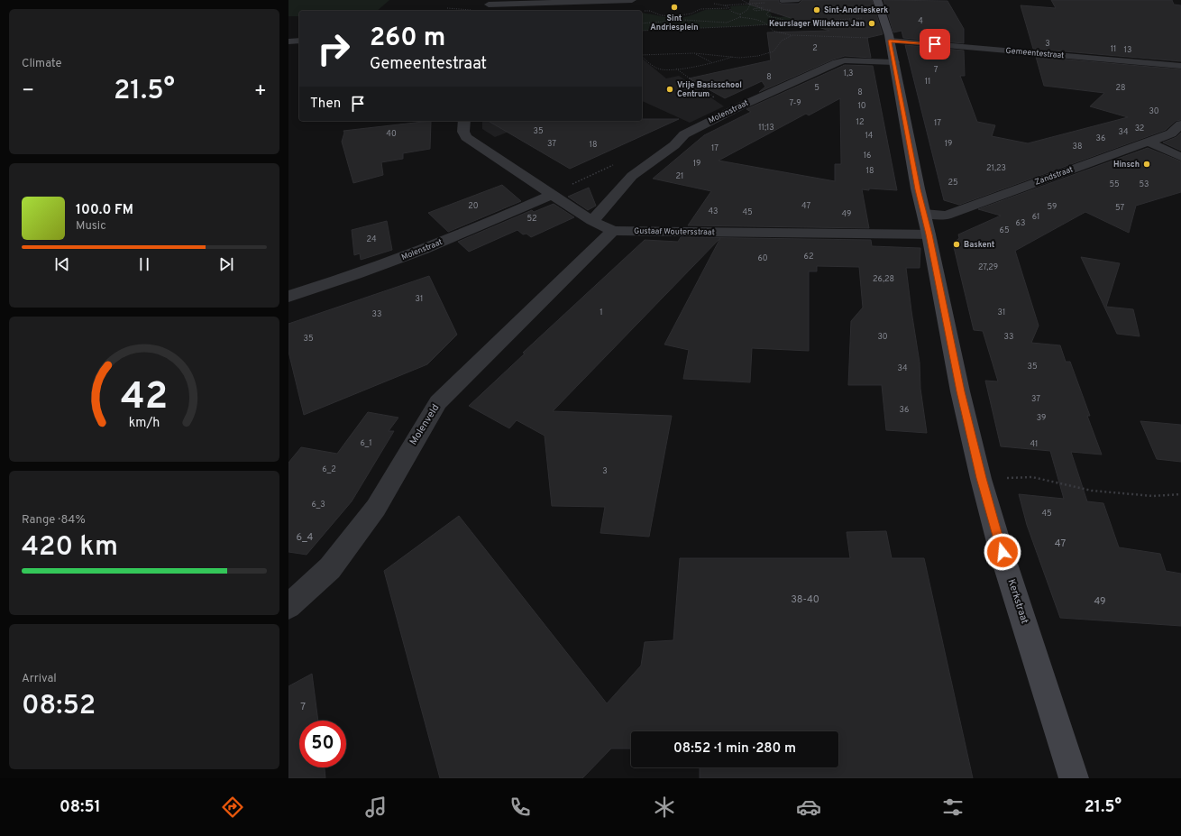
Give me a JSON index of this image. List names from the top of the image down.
{
  "streets": {
    "main road": ["Kerkstraat"],
    "street": [
      "Gemeentestraat",
      "Molenstraat",
      "Zandstraat",
      "Gustaaf Woutersstraat",
      "Molenveld"
    ]
  },
  "crossings": [
    ["Gemeentestraat", "Kerkstraat"],
    ["Molenstraat", "Gustaaf Woutersstraat"],
    ["Molenstraat", "Kerkstraat"],
    ["Zandstraat", "Gustaaf Woutersstraat"],
    ["Zandstraat", "Kerkstraat"],
    ["Gustaaf Woutersstraat", "Molenveld"],
    ["Gustaaf Woutersstraat", "Kerkstraat"]
  ],
  "places": [
    "Sint Andriesplein",
    "Sint-Andrieskerk",
    "Keurslager Willekens Jan",
    "Vrije Basisschool Centrum",
    "Hinsch",
    "Baskent"
  ],
  "house_numbers": [
    "4",
    "3",
    "2",
    "11",
    "13",
    "7",
    "1,3",
    "8",
    "11",
    "5",
    "28",
    "8",
    "7-9",
    "10",
    "30",
    "12",
    "17",
    "11;13",
    "32",
    "35",
    "34",
    "40",
    "14",
    "36",
    "37",
    "19",
    "18",
    "38",
    "17",
    "16",
    "19",
    "21,23",
    "18",
    "21",
    "25",
    "55",
    "53",
    "20",
    "47",
    "59",
    "57",
    "43",
    "45",
    "49",
    "61",
    "52",
    "63",
    "65",
    "24",
    "62",
    "60",
    "27,29",
    "26,28",
    "31",
    "1",
    "31",
    "33",
    "30",
    "33",
    "35",
    "35",
    "34",
    "37",
    "36",
    "39",
    "6_1",
    "41",
    "6_2",
    "3",
    "6_3",
    "45",
    "6_4",
    "47",
    "38-40",
    "49",
    "7"
  ],
  "page": {
    "tile": [
      "Climate",
      ["Range · 84%", "420 km"],
      ["Arrival", "08:52"]
    ],
    "turn": ["260 m", "Gemeentestraat"],
    "heat": ["−", "21.5°", "+"],
    "then": "Then",
    "song": ["100.0 FM", "Music"],
    "limit": "50",
    "trip": "08:52 · 1 min · 280 m",
    "tabs": ["08:51", "21.5°"],
    "gauge": ["42", "km/h"]
  }
}
